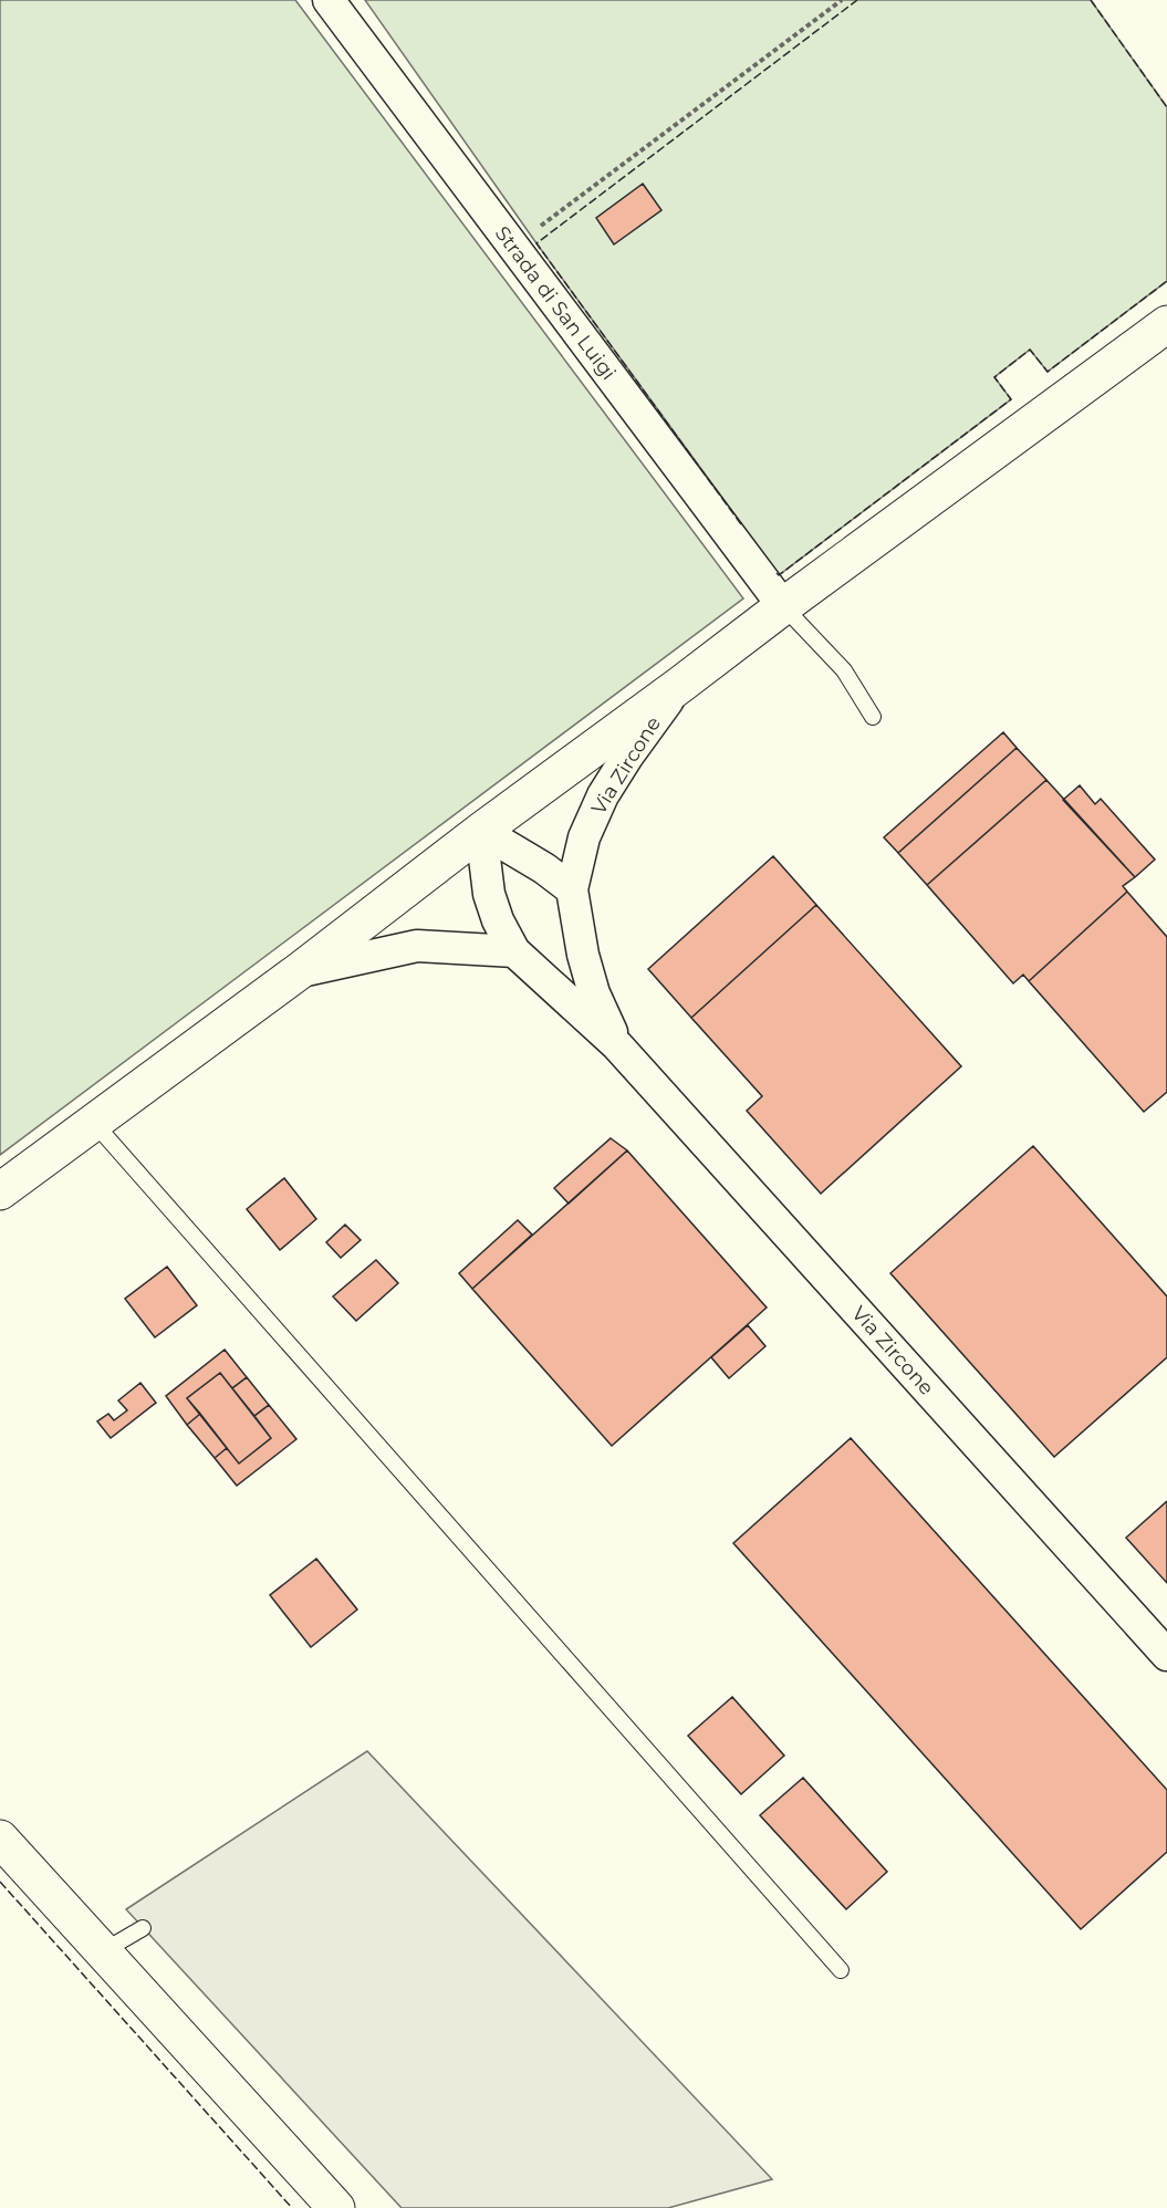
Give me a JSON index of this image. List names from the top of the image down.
{
  "streets": {
    "street": ["Strada di San Luigi", "Via Zircone"]
  }
}
